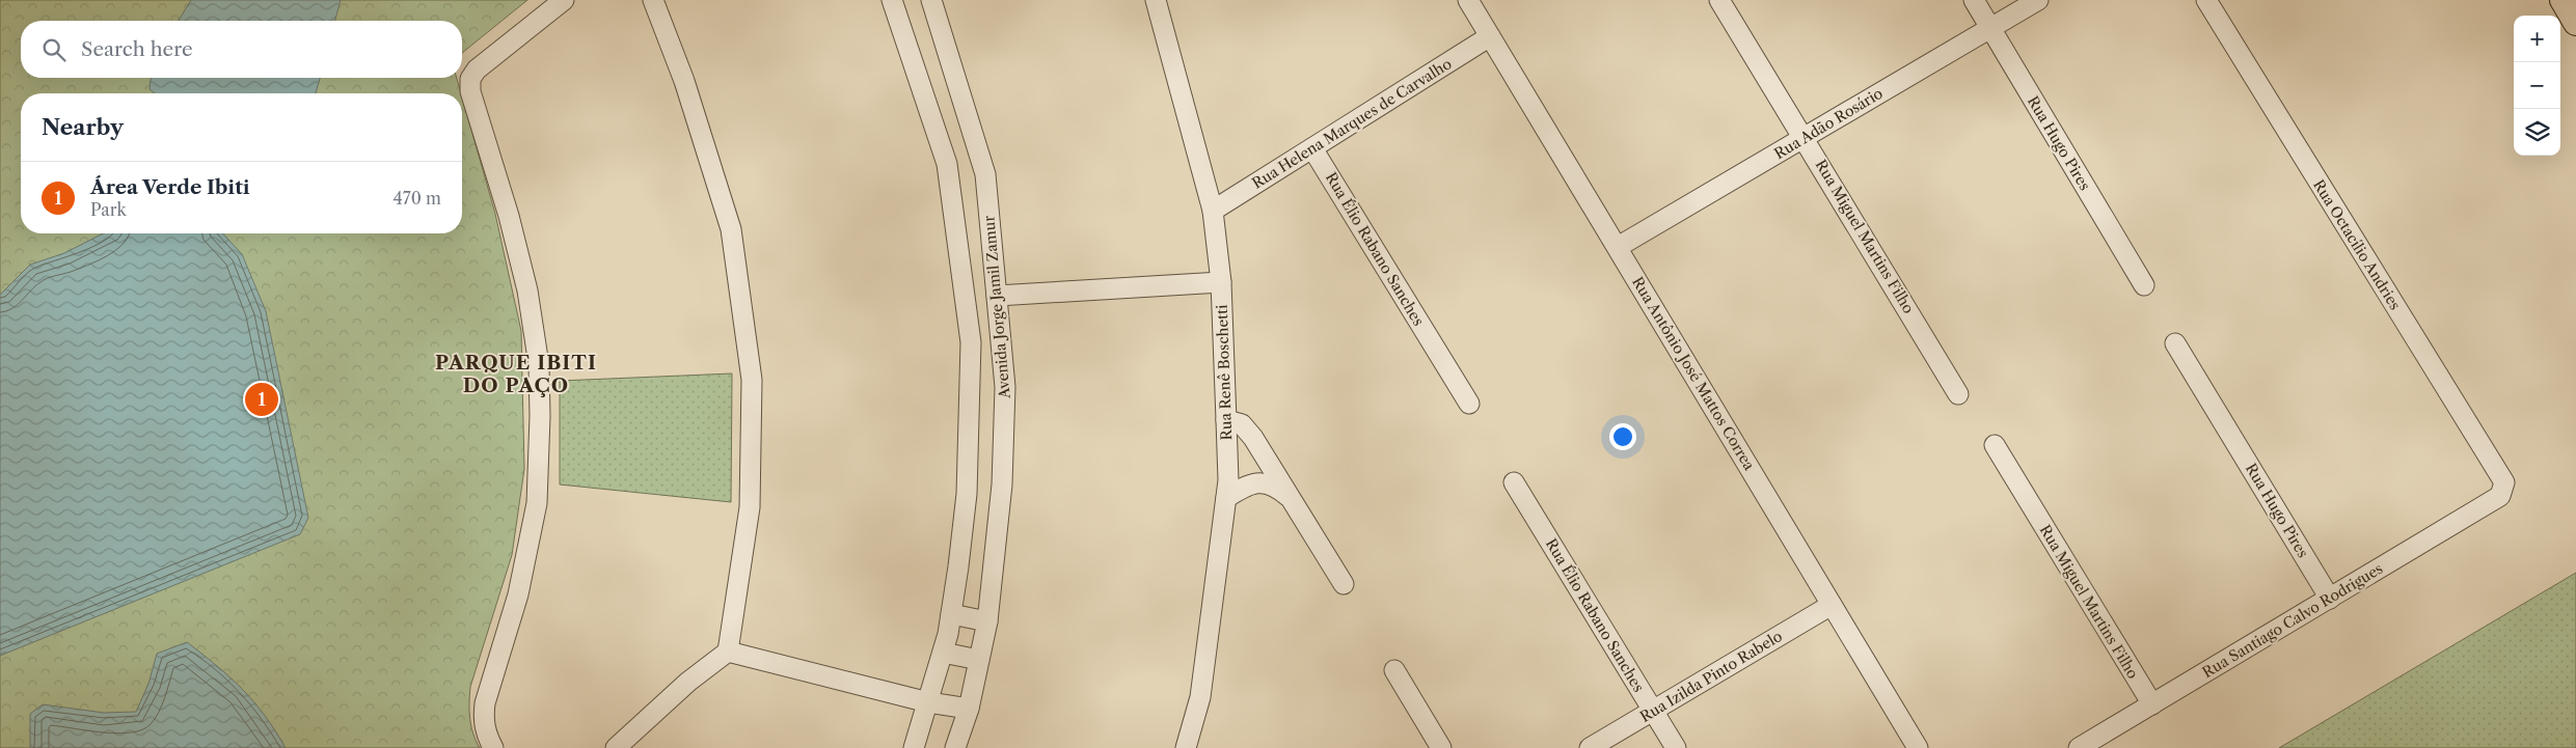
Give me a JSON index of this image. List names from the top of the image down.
{
  "streets": {
    "street": [
      "Rua Helena Marques de Carvalho",
      "Rua Adão Rosário",
      "Rua Hugo Pires",
      "Rua Miguel Martins Filho",
      "Rua Octacílio Andries",
      "Rua Élio Rabano Sanches",
      "Avenida Jorge Jamil Zamur",
      "Rua Renê Boschetti",
      "Rua Antônio José Mattos Correa",
      "Rua Santiago Calvo Rodrigues",
      "Rua Izilda Pinto Rabelo"
    ]
  },
  "crossings": [
    ["Rua Helena Marques de Carvalho", "Rua Élio Rabano Sanches"],
    ["Rua Helena Marques de Carvalho", "Rua Renê Boschetti"],
    ["Rua Helena Marques de Carvalho", "Rua Antônio José Mattos Correa"],
    ["Rua Adão Rosário", "Rua Hugo Pires"],
    ["Rua Adão Rosário", "Rua Miguel Martins Filho"],
    ["Rua Adão Rosário", "Rua Antônio José Mattos Correa"],
    ["Rua Hugo Pires", "Rua Santiago Calvo Rodrigues"],
    ["Rua Miguel Martins Filho", "Rua Santiago Calvo Rodrigues"],
    ["Rua Octacílio Andries", "Rua Santiago Calvo Rodrigues"],
    ["Rua Élio Rabano Sanches", "Rua Izilda Pinto Rabelo"],
    ["Rua Antônio José Mattos Correa", "Rua Izilda Pinto Rabelo"]
  ],
  "districts": ["PARQUE IBITI DO PAÇO"],
  "page": {
    "map_buttons": ["+", "−"],
    "search": "Search here",
    "heading": "Nearby",
    "list": [
      {
        "mark": "1",
        "name": "Área Verde Ibiti",
        "note": "Park",
        "value": "470 m"
      }
    ],
    "pins": "1"
  }
}
